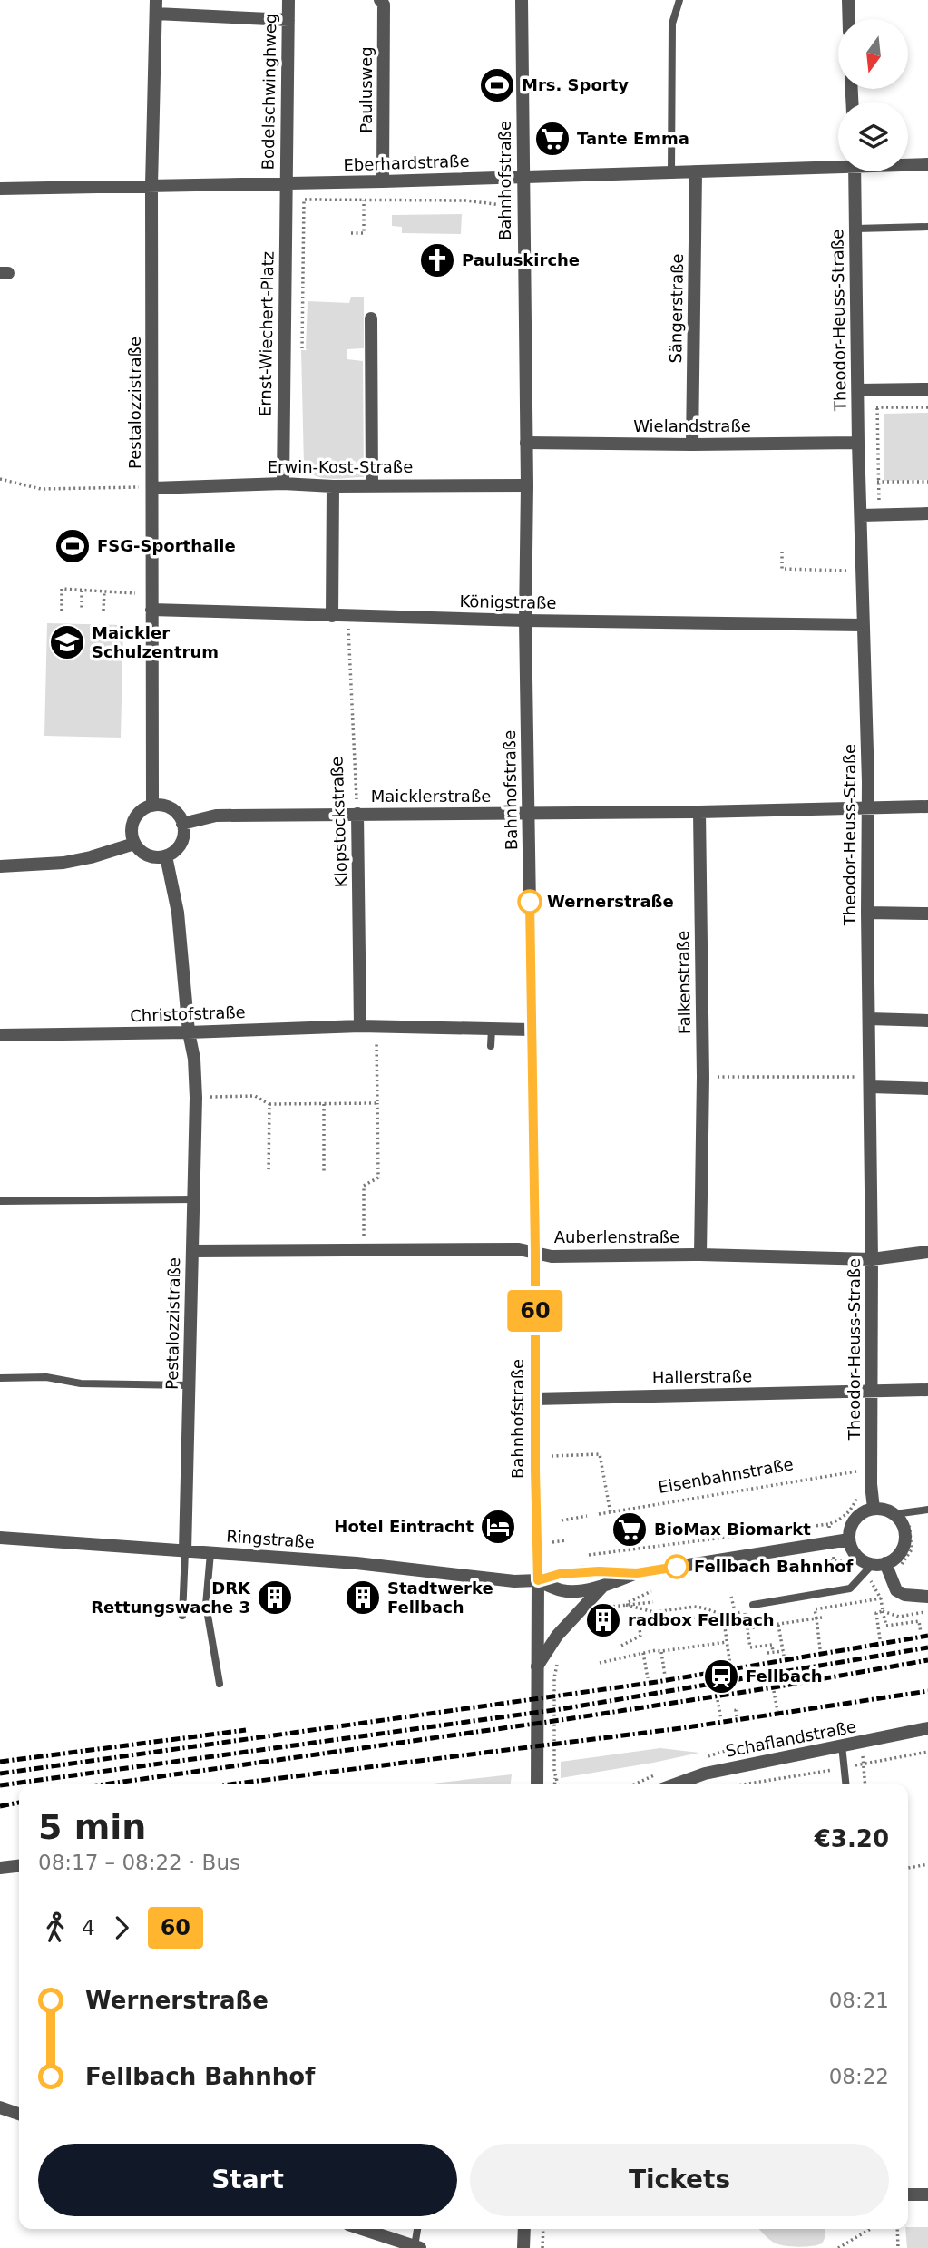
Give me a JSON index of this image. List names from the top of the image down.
{
  "streets": {
    "street": [
      "Paulusweg",
      "Bodelschwinghweg",
      "Eberhardstraße",
      "Bahnhofstraße",
      "Sängerstraße",
      "Theodor-Heuss-Straße",
      "Ernst-Wiechert-Platz",
      "Pestalozzistraße",
      "Wielandstraße",
      "Erwin-Kost-Straße",
      "Königstraße",
      "Maicklerstraße",
      "Klopstockstraße",
      "Falkenstraße",
      "Christofstraße",
      "Auberlenstraße",
      "Hallerstraße",
      "Ringstraße",
      "Schaflandstraße"
    ],
    "path": ["Eisenbahnstraße"]
  },
  "crossings": [
    ["Paulusweg", "Eberhardstraße"],
    ["Bodelschwinghweg", "Eberhardstraße"],
    ["Bodelschwinghweg", "Ernst-Wiechert-Platz"],
    ["Eberhardstraße", "Bahnhofstraße"],
    ["Eberhardstraße", "Sängerstraße"],
    ["Eberhardstraße", "Ernst-Wiechert-Platz"],
    ["Eberhardstraße", "Pestalozzistraße"],
    ["Bahnhofstraße", "Wielandstraße"],
    ["Bahnhofstraße", "Erwin-Kost-Straße"],
    ["Bahnhofstraße", "Königstraße"],
    ["Bahnhofstraße", "Maicklerstraße"],
    ["Bahnhofstraße", "Christofstraße"],
    ["Bahnhofstraße", "Auberlenstraße"],
    ["Bahnhofstraße", "Hallerstraße"],
    ["Bahnhofstraße", "Ringstraße"],
    ["Sängerstraße", "Wielandstraße"],
    ["Theodor-Heuss-Straße", "Wielandstraße"],
    ["Theodor-Heuss-Straße", "Königstraße"],
    ["Theodor-Heuss-Straße", "Auberlenstraße"],
    ["Theodor-Heuss-Straße", "Hallerstraße"],
    ["Ernst-Wiechert-Platz", "Erwin-Kost-Straße"],
    ["Pestalozzistraße", "Erwin-Kost-Straße"],
    ["Pestalozzistraße", "Königstraße"],
    ["Pestalozzistraße", "Maicklerstraße"],
    ["Pestalozzistraße", "Christofstraße"],
    ["Pestalozzistraße", "Auberlenstraße"],
    ["Pestalozzistraße", "Ringstraße"],
    ["Königstraße", "Klopstockstraße"],
    ["Maicklerstraße", "Klopstockstraße"],
    ["Klopstockstraße", "Christofstraße"],
    ["Falkenstraße", "Auberlenstraße"]
  ],
  "places": {
    "sports": ["Mrs. Sporty", "FSG-Sporthalle"],
    "supermarket": ["Tante Emma", "BioMax Biomarkt"],
    "church": ["Pauluskirche"],
    "school or university": ["Maickler Schulzentrum"],
    "other": ["Wernerstraße", "Fellbach Bahnhof"],
    "hotel": ["Hotel Eintracht"],
    "building": ["DRK Rettungswache 3", "Stadtwerke Fellbach", "radbox Fellbach"],
    "station": ["Fellbach"]
  },
  "lines": ["bus line 60"],
  "north": "bottom",
  "page": {
    "on_map": "60",
    "heading": ["5 min", "08:17 – 08:22 · Bus", "€3.20"],
    "legs": ["4", "60"],
    "list": [
      {
        "name": "Wernerstraße",
        "value": "08:21"
      },
      {
        "name": "Fellbach Bahnhof",
        "value": "08:22"
      }
    ],
    "buttons": ["Start", "Tickets"]
  }
}
